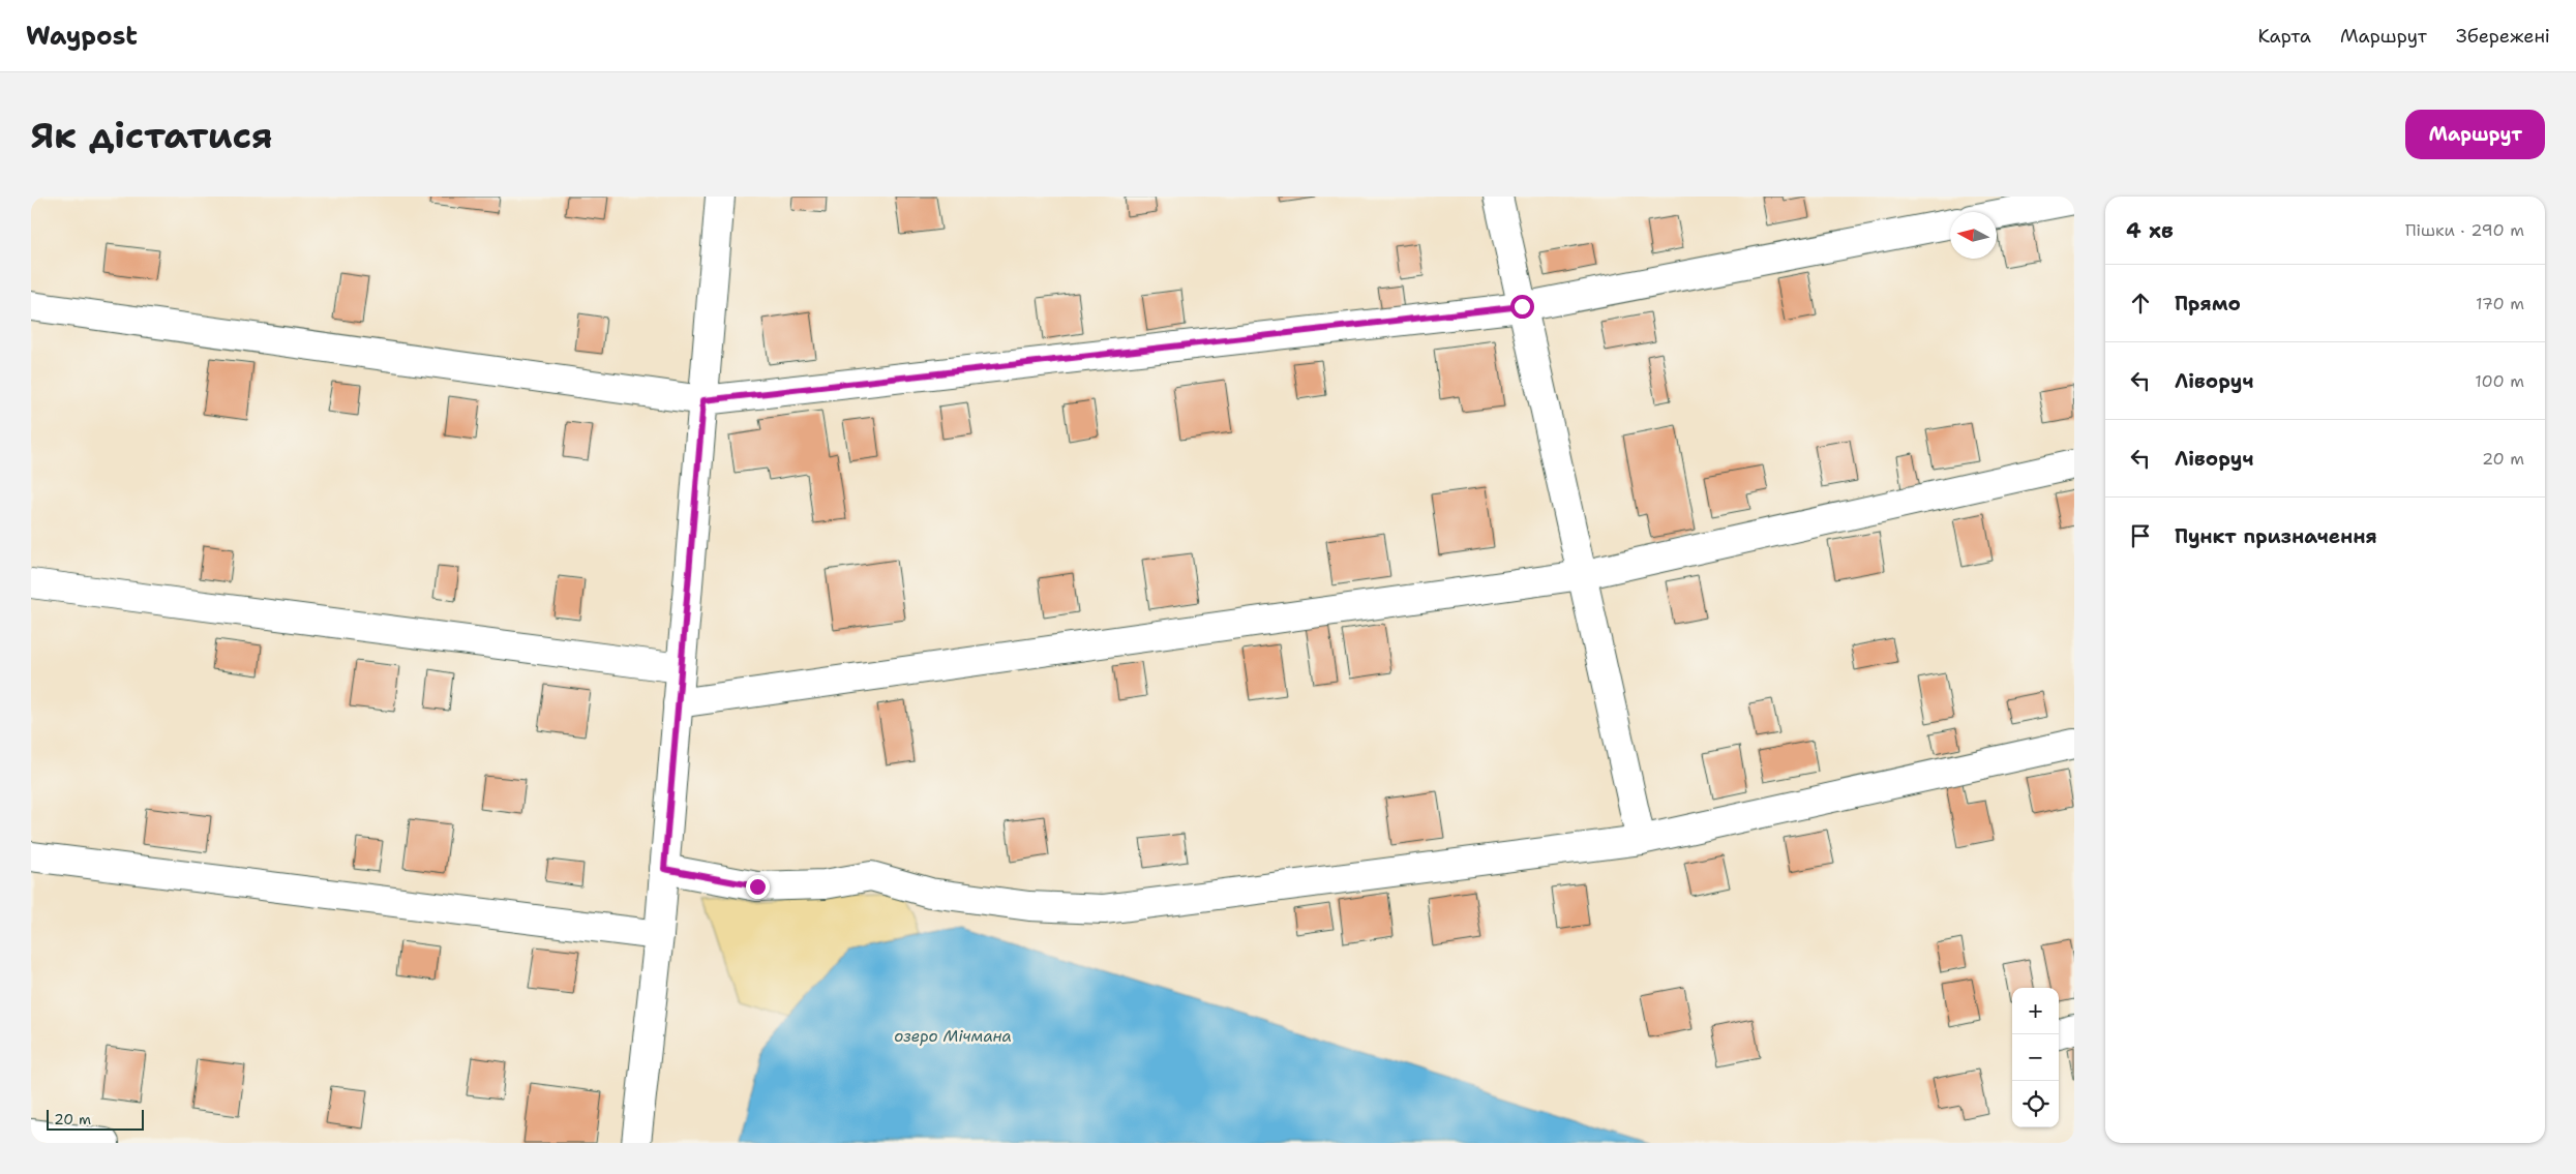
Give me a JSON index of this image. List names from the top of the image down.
{
  "water": ["озеро Мічмана"],
  "scale_bar": "20 m",
  "north": "left",
  "page": {
    "header": "Waypost",
    "nav": ["Карта", "Маршрут", "Збережені"],
    "buttons": "Маршрут",
    "title": "Як дістатися",
    "heading": ["4 хв", "Пішки · 290 m"],
    "list": [
      ["Прямо", "170 m"],
      ["Ліворуч", "100 m"],
      ["Ліворуч", "20 m"],
      "Пункт призначення"
    ],
    "map_buttons": ["+", "−"],
    "scale": "20 m"
  }
}
